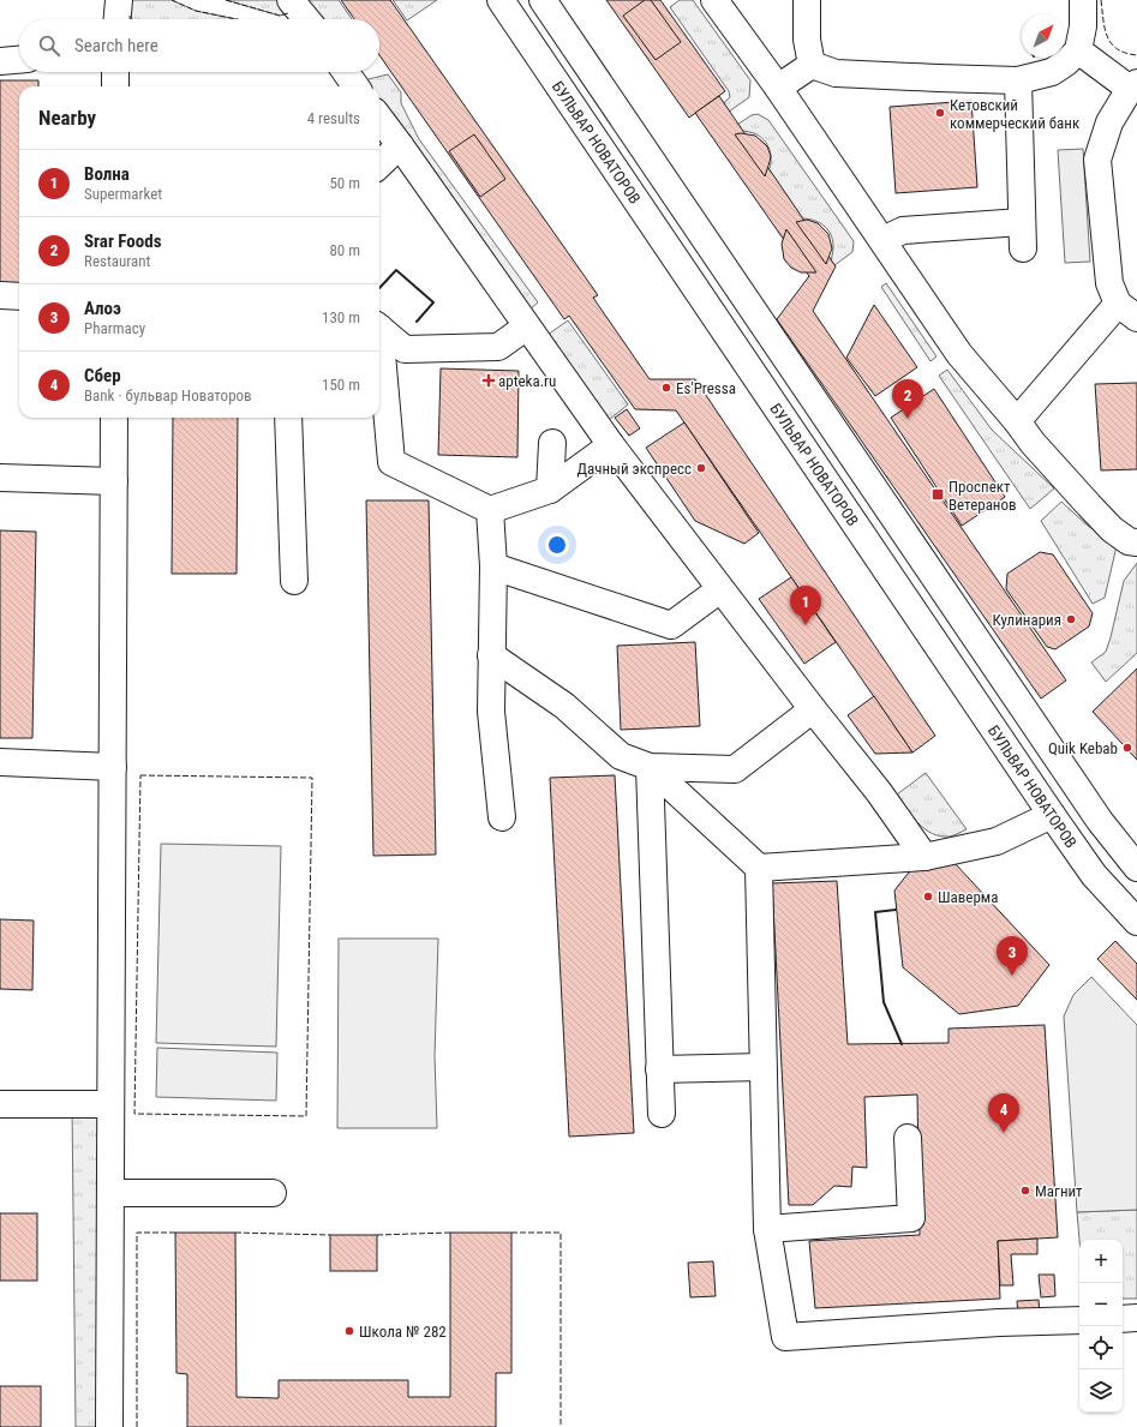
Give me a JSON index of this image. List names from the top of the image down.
{
  "streets": {
    "street": ["БУЛЬВАР НОВАТОРОВ"]
  },
  "places": {
    "other": [
      "Кетовский коммерческий банк",
      "Es'Pressa",
      "Дачный экспресс",
      "Кулинария",
      "Quik Kebab",
      "Шаверма",
      "Магнит",
      "Школа № 282"
    ],
    "health": ["apteka.ru"],
    "transit": ["Проспект Ветеранов"]
  },
  "north": "top right",
  "page": {
    "search": "Search here",
    "heading": ["Nearby", "4 results"],
    "list": [
      {
        "mark": "1",
        "name": "Волна",
        "note": "Supermarket",
        "value": "50 m"
      },
      {
        "mark": "2",
        "name": "Srar Foods",
        "note": "Restaurant",
        "value": "80 m"
      },
      {
        "mark": "3",
        "name": "Алоэ",
        "note": "Pharmacy",
        "value": "130 m"
      },
      {
        "mark": "4",
        "name": "Сбер",
        "note": "Bank · бульвар Новаторов",
        "value": "150 m"
      }
    ],
    "pins": [
      "2",
      "1",
      "3",
      "4"
    ],
    "map_buttons": ["+", "−"]
  }
}
